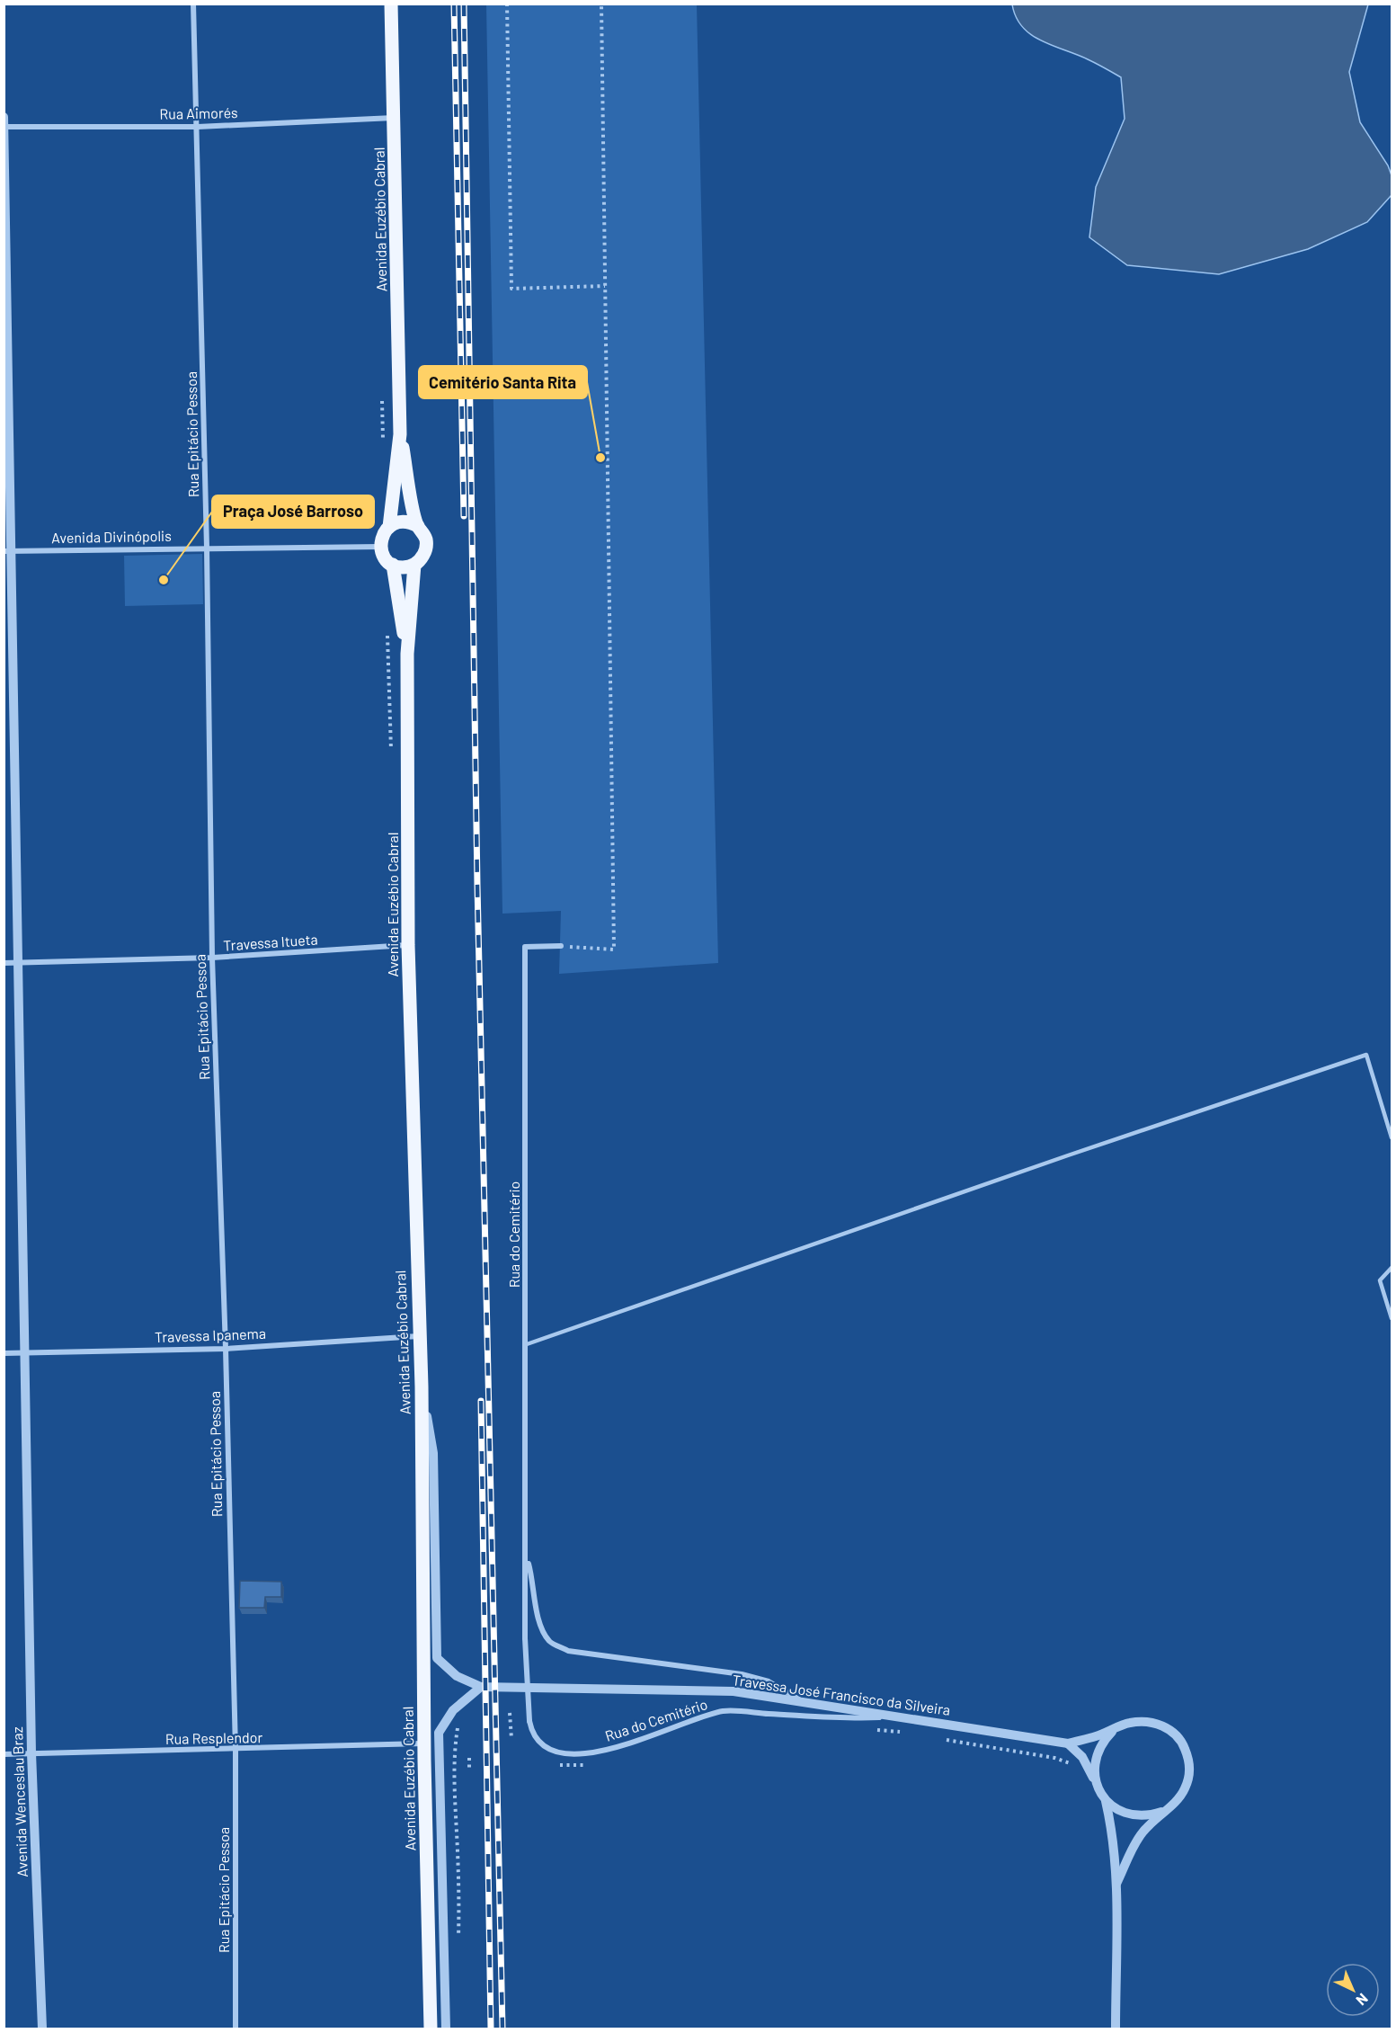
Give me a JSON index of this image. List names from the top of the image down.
{
  "streets": {
    "main road": ["Avenida Euzébio Cabral"],
    "street": [
      "Rua Aimorés",
      "Rua Epitácio Pessoa",
      "Avenida Divinópolis",
      "Travessa Itueta",
      "Rua do Cemitério",
      "Travessa Ipanema",
      "Travessa José Francisco da Silveira",
      "Rua Resplendor",
      "Avenida Wenceslau Braz"
    ]
  },
  "crossings": [
    ["Rua Aimorés", "Avenida Euzébio Cabral"],
    ["Rua Aimorés", "Rua Epitácio Pessoa"],
    ["Rua Aimorés", "Avenida Wenceslau Braz"],
    ["Avenida Euzébio Cabral", "Avenida Divinópolis"],
    ["Avenida Euzébio Cabral", "Travessa Itueta"],
    ["Avenida Euzébio Cabral", "Travessa Ipanema"],
    ["Avenida Euzébio Cabral", "Travessa José Francisco da Silveira"],
    ["Avenida Euzébio Cabral", "Rua Resplendor"],
    ["Rua Epitácio Pessoa", "Avenida Divinópolis"],
    ["Rua Epitácio Pessoa", "Travessa Itueta"],
    ["Rua Epitácio Pessoa", "Travessa Ipanema"],
    ["Rua Epitácio Pessoa", "Rua Resplendor"],
    ["Avenida Divinópolis", "Avenida Wenceslau Braz"],
    ["Travessa Itueta", "Avenida Wenceslau Braz"],
    ["Rua do Cemitério", "Travessa José Francisco da Silveira"],
    ["Travessa Ipanema", "Avenida Wenceslau Braz"],
    ["Rua Resplendor", "Avenida Wenceslau Braz"]
  ],
  "places": ["Cemitério Santa Rita", "Praça José Barroso"],
  "north": "bottom right"
}
